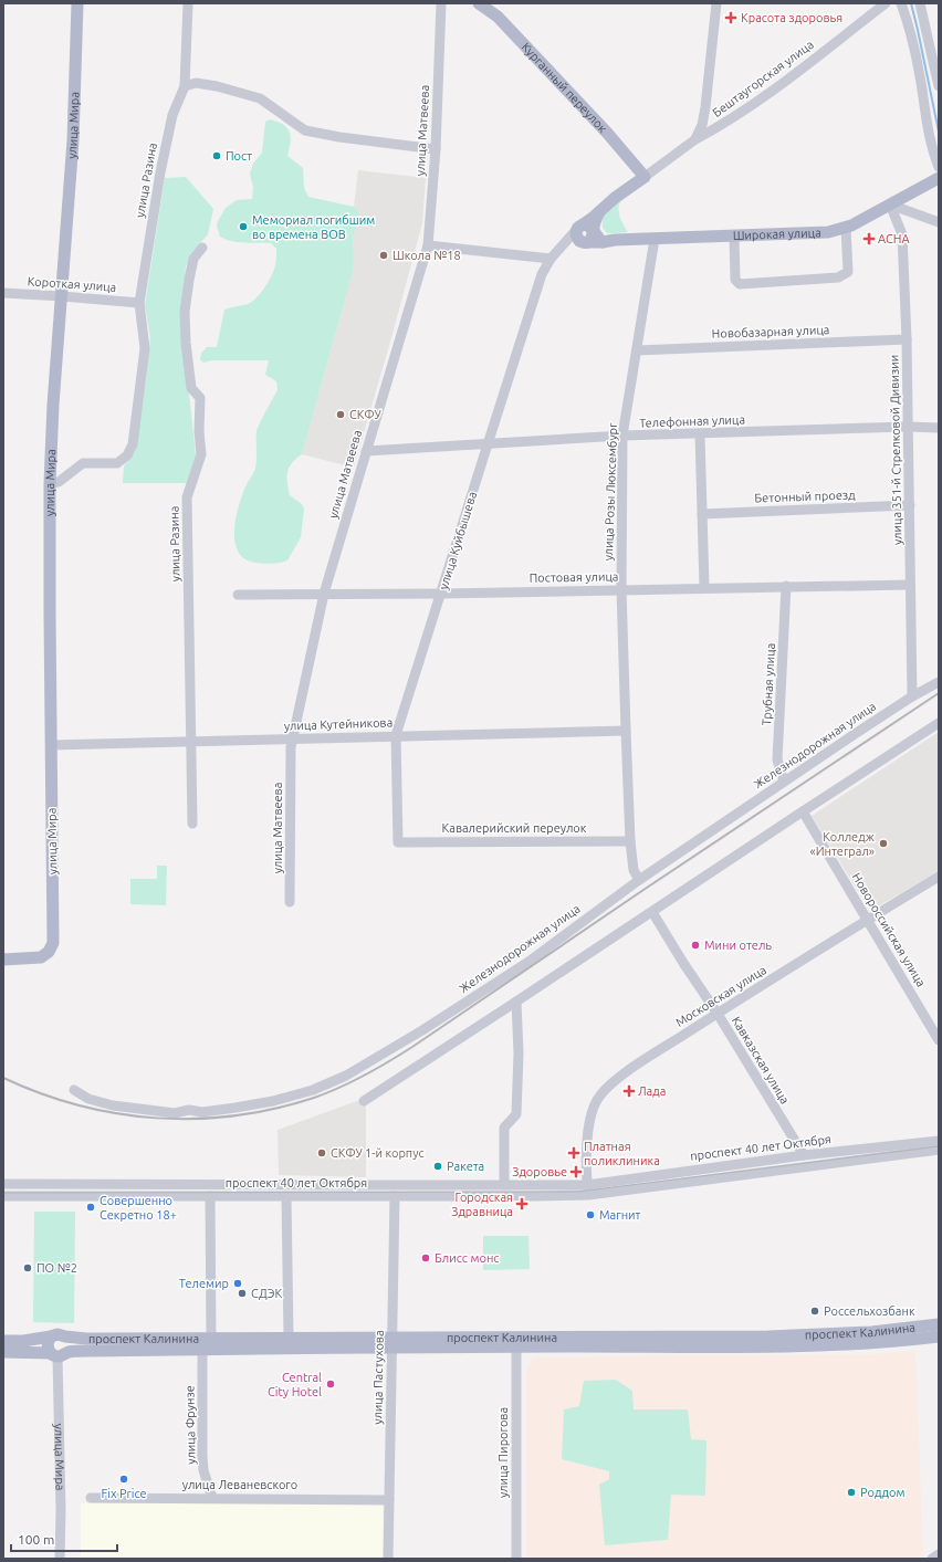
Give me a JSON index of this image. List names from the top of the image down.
{
  "streets": {
    "main road": [
      "Курганный переулок",
      "улица Мира",
      "Широкая улица",
      "улица Куйбышева",
      "проспект Калинина"
    ],
    "street": [
      "Бештаугорская улица",
      "улица Матвеева",
      "улица Разина",
      "Короткая улица",
      "Новобазарная улица",
      "Телефонная улица",
      "улица 351-й Стрелковой Дивизии",
      "улица Розы Люксембург",
      "Бетонный проезд",
      "Постовая улица",
      "Трубная улица",
      "улица Кутейникова",
      "Железнодорожная улица",
      "Кавалерийский переулок",
      "Новороссийская улица",
      "Московская улица",
      "Кавказская улица",
      "проспект 40 лет Октября",
      "улица Пастухова",
      "улица Фрунзе",
      "улица Пирогова",
      "улица Леваневского"
    ]
  },
  "crossings": [
    ["Курганный переулок", "улица Куйбышева"],
    ["улица Мира", "улица Разина"],
    ["улица Мира", "Короткая улица"],
    ["улица Мира", "улица Кутейникова"],
    ["улица Мира", "проспект Калинина"],
    ["улица Матвеева", "Телефонная улица"],
    ["улица Матвеева", "Постовая улица"],
    ["улица Матвеева", "улица Кутейникова"],
    ["улица Разина", "Короткая улица"],
    ["улица Разина", "улица Кутейникова"],
    ["Широкая улица", "улица 351-й Стрелковой Дивизии"],
    ["Широкая улица", "улица Розы Люксембург"],
    ["Широкая улица", "улица Куйбышева"],
    ["Новобазарная улица", "улица 351-й Стрелковой Дивизии"],
    ["Новобазарная улица", "улица Розы Люксембург"],
    ["Телефонная улица", "улица 351-й Стрелковой Дивизии"],
    ["Телефонная улица", "улица Розы Люксембург"],
    ["Телефонная улица", "улица Куйбышева"],
    ["улица 351-й Стрелковой Дивизии", "Бетонный проезд"],
    ["улица 351-й Стрелковой Дивизии", "Постовая улица"],
    ["улица 351-й Стрелковой Дивизии", "Железнодорожная улица"],
    ["улица Розы Люксембург", "Постовая улица"],
    ["улица Розы Люксембург", "улица Кутейникова"],
    ["улица Розы Люксембург", "Железнодорожная улица"],
    ["улица Розы Люксембург", "Кавалерийский переулок"],
    ["улица Куйбышева", "Постовая улица"],
    ["улица Куйбышева", "улица Кутейникова"],
    ["улица Куйбышева", "Кавалерийский переулок"],
    ["Постовая улица", "Трубная улица"],
    ["Трубная улица", "Железнодорожная улица"],
    ["Новороссийская улица", "Московская улица"],
    ["Московская улица", "Кавказская улица"],
    ["Московская улица", "проспект 40 лет Октября"],
    ["Кавказская улица", "проспект 40 лет Октября"],
    ["проспект 40 лет Октября", "улица Пастухова"],
    ["проспект Калинина", "улица Пастухова"],
    ["проспект Калинина", "улица Фрунзе"],
    ["проспект Калинина", "улица Пирогова"],
    ["улица Пастухова", "улица Леваневского"],
    ["улица Фрунзе", "улица Леваневского"]
  ],
  "places": {
    "health": [
      "Красота здоровья",
      "АСНА",
      "Лада",
      "Платная поликлиника",
      "Здоровье",
      "Городская Здравница"
    ],
    "other": [
      "Пост",
      "Мемориал погибшим во времена ВОВ",
      "Школа №18",
      "СКФУ",
      "Колледж «Интеграл»",
      "Мини отель",
      "СКФУ 1-й корпус",
      "Ракета",
      "Совершенно Секретно 18+",
      "Магнит",
      "Блисс монс",
      "ПО №2",
      "Телемир",
      "СДЭК",
      "Россельхозбанк",
      "Central City Hotel",
      "Fix Price",
      "Роддом"
    ]
  },
  "scale_bar": "100 m"
}
